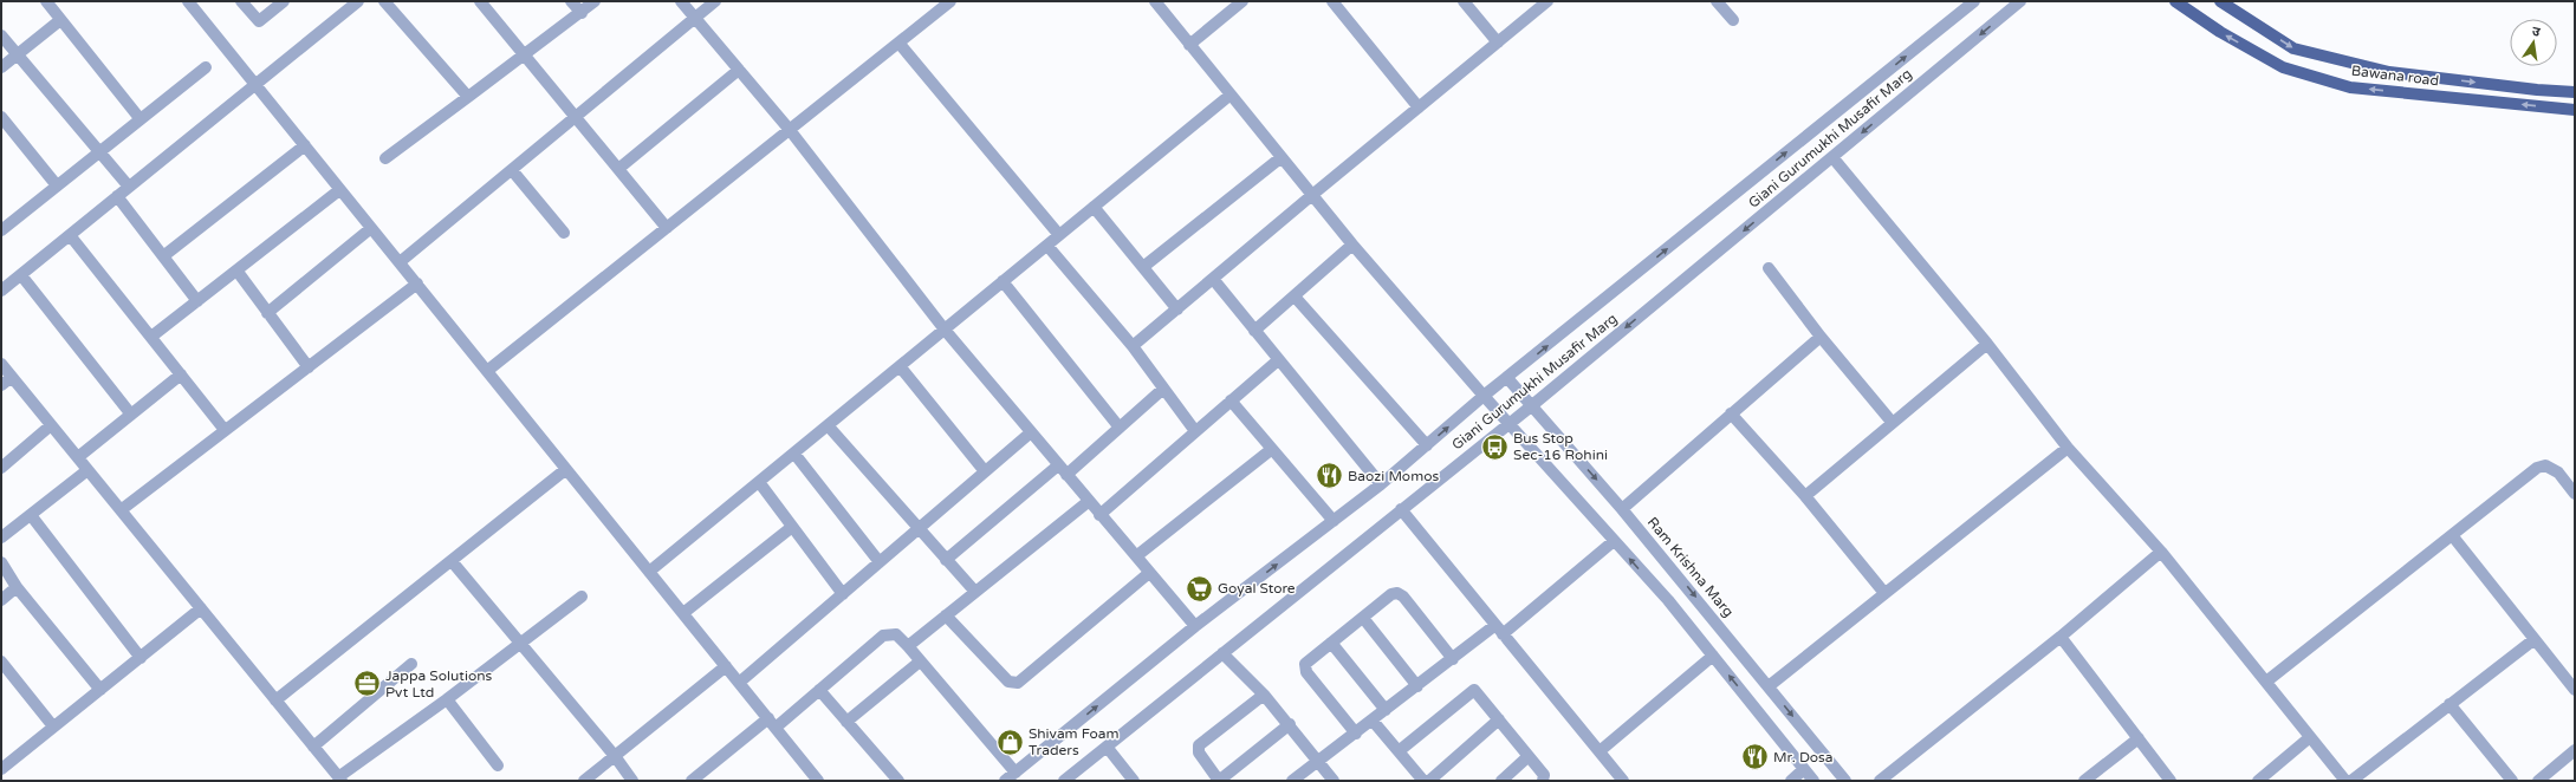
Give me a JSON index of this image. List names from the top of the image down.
{
  "streets": {
    "main road": ["Bawana road"],
    "street": ["Giani Gurumukhi Musafir Marg", "Ram Krishna Marg"]
  },
  "crossings": [
    ["Giani Gurumukhi Musafir Marg", "Ram Krishna Marg"]
  ],
  "places": {
    "bus stop": ["Bus Stop Sec-16 Rohini"],
    "restaurant": ["Baozi Momos", "Mr. Dosa"],
    "supermarket": ["Goyal Store"],
    "office": ["Jappa Solutions Pvt Ltd"],
    "shop": ["Shivam Foam Traders"]
  },
  "north": "top"
}
